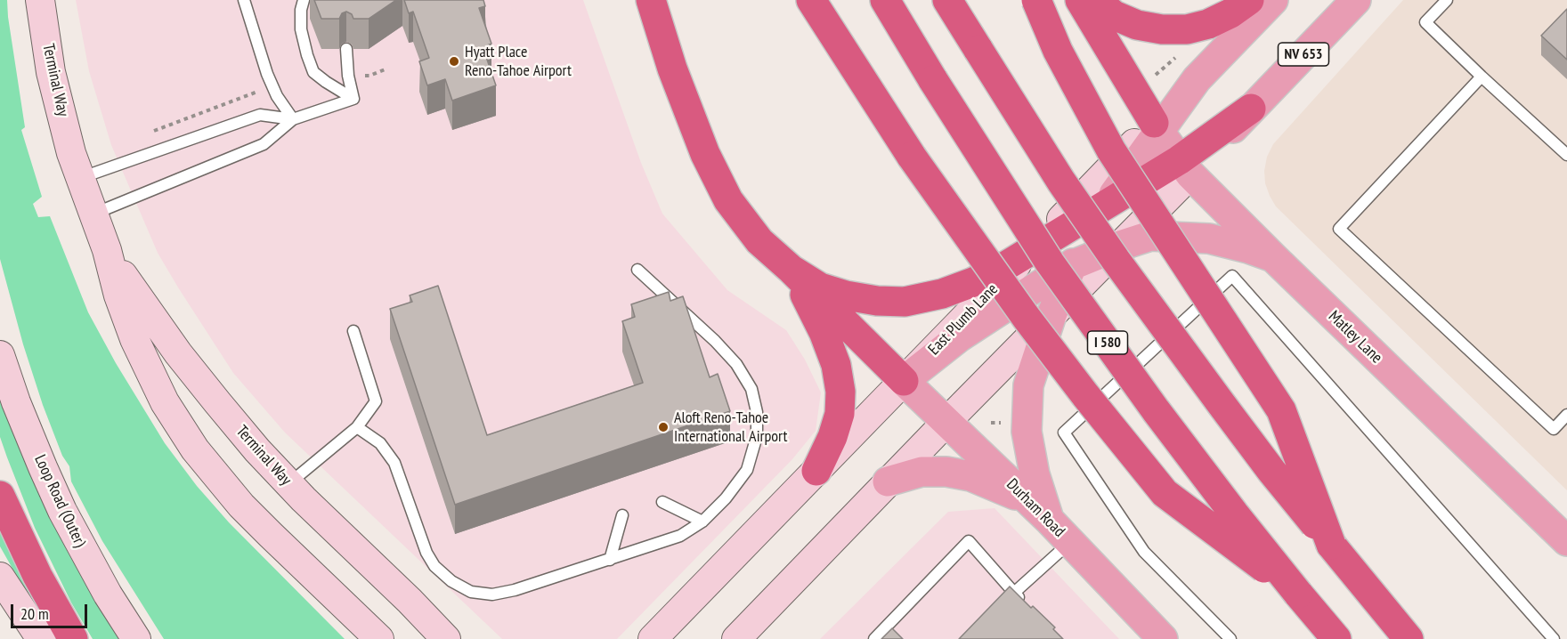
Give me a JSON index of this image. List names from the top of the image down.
{
  "streets": {
    "highway": ["I 580"],
    "main road": [
      "NV 653",
      "Terminal Way",
      "East Plumb Lane",
      "Matley Lane",
      "Loop Road (Outer)",
      "Durham Road"
    ]
  },
  "crossings": [
    ["East Plumb Lane", "Matley Lane"],
    ["East Plumb Lane", "Durham Road"]
  ],
  "places": ["Hyatt Place Reno-Tahoe Airport", "Aloft Reno-Tahoe International Airport"],
  "scale_bar": "20 m"
}
